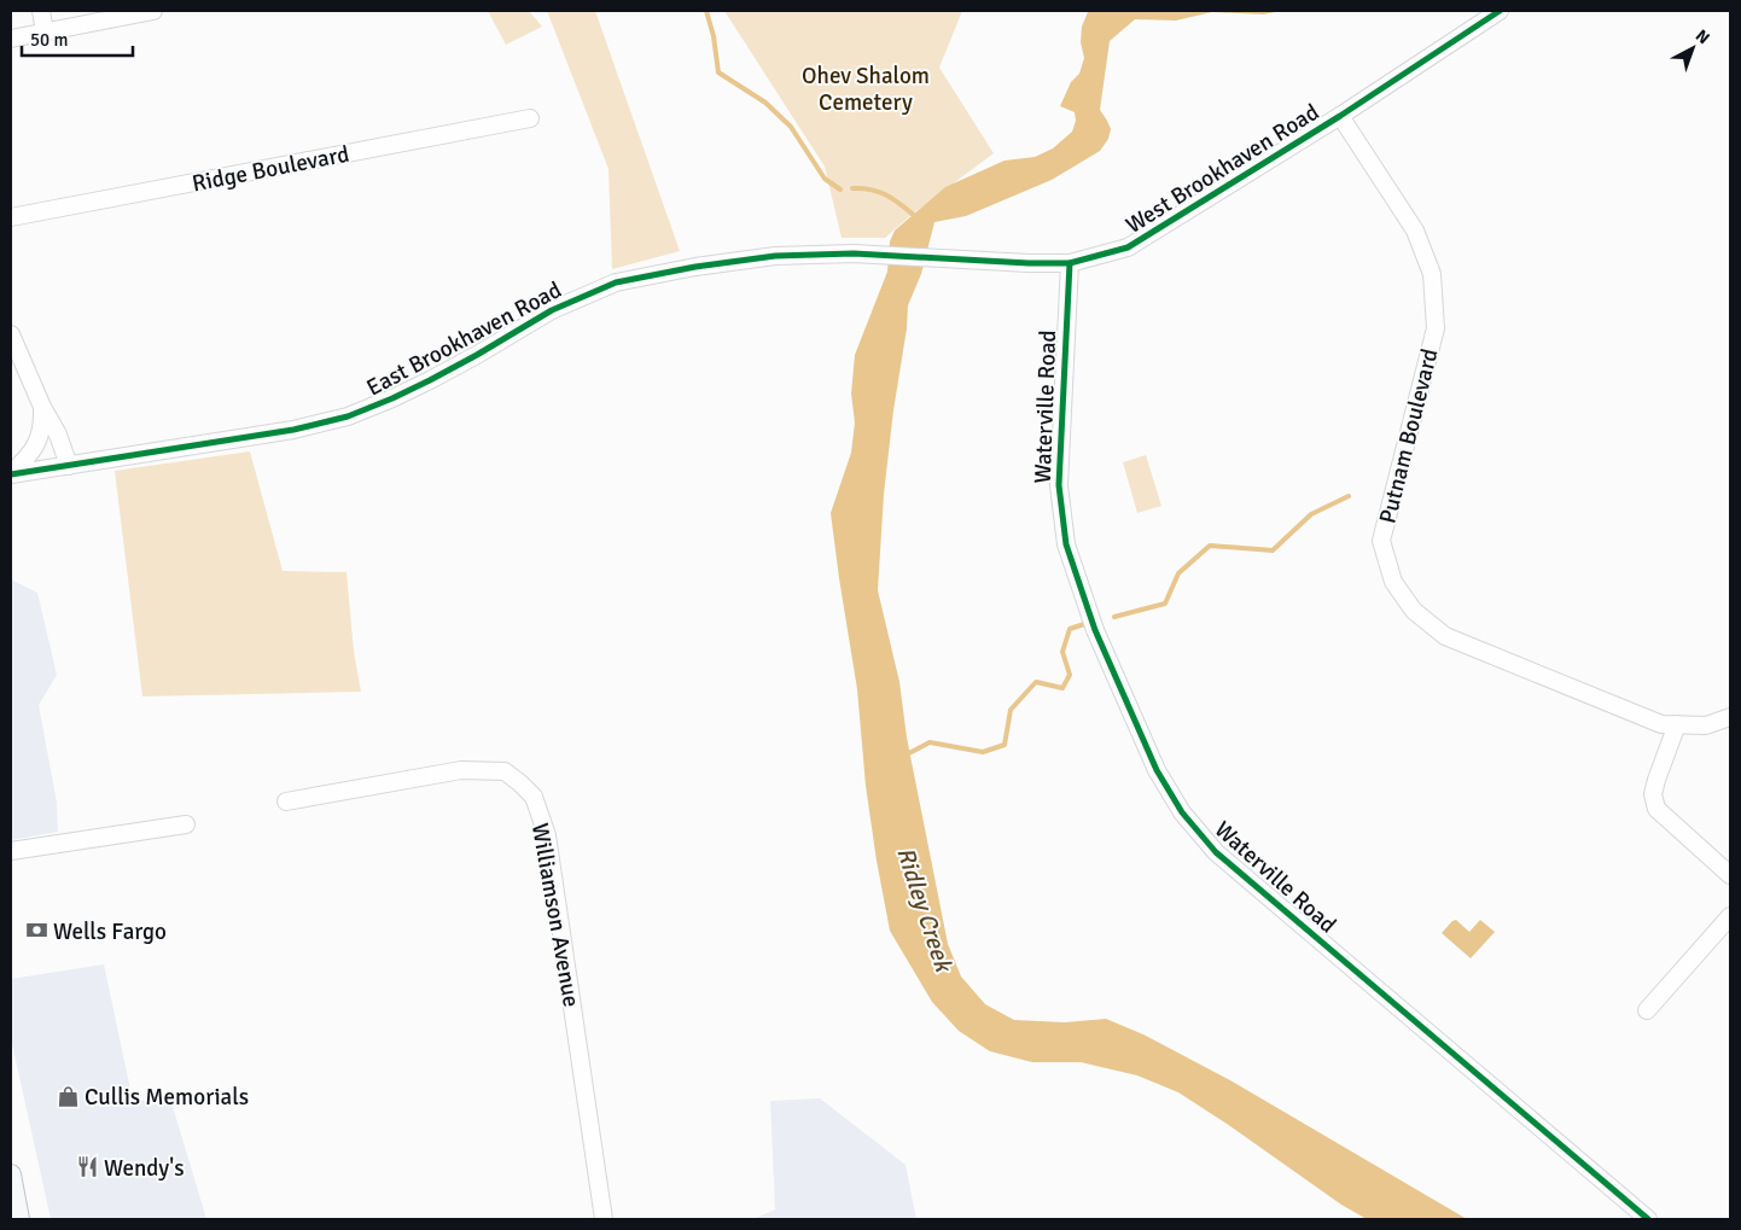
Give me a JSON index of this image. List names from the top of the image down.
{
  "streets": {
    "street": [
      "Ridge Boulevard",
      "West Brookhaven Road",
      "East Brookhaven Road",
      "Waterville Road",
      "Putnam Boulevard",
      "Williamson Avenue"
    ]
  },
  "crossings": [
    ["West Brookhaven Road", "East Brookhaven Road"],
    ["West Brookhaven Road", "Waterville Road"],
    ["West Brookhaven Road", "Putnam Boulevard"]
  ],
  "water": ["Ridley Creek"],
  "parks": ["Ohev Shalom Cemetery"],
  "places": {
    "bank": ["Wells Fargo"],
    "shop": ["Cullis Memorials"],
    "restaurant": ["Wendy's"]
  },
  "scale_bar": "50 m",
  "north": "top right"
}
